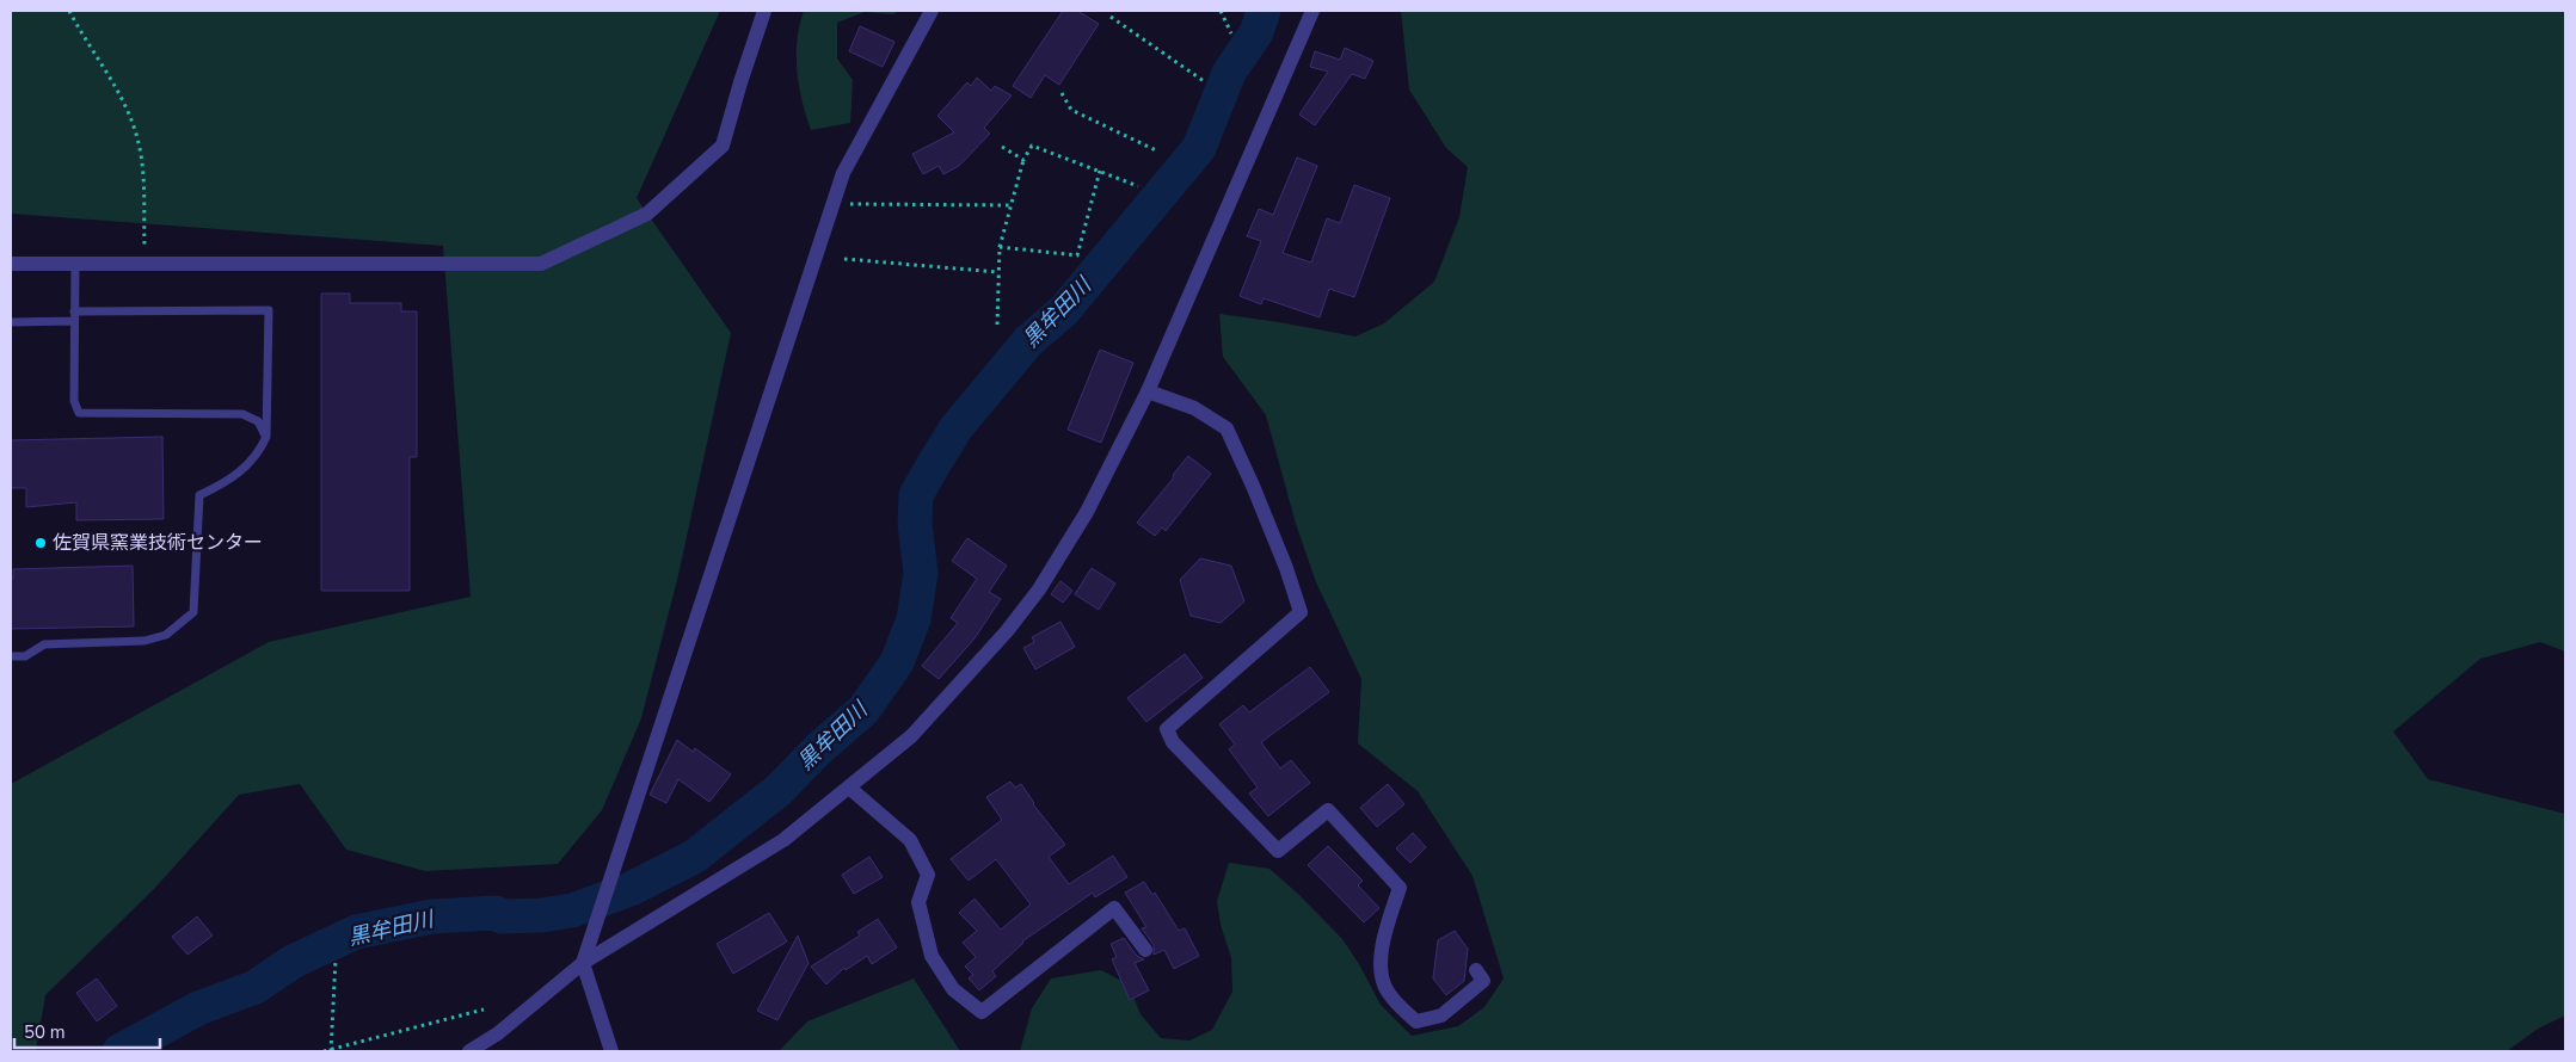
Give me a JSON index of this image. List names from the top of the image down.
{
  "water": ["黒牟田川"],
  "places": ["佐賀県窯業技術センター"],
  "scale_bar": "50 m"
}
